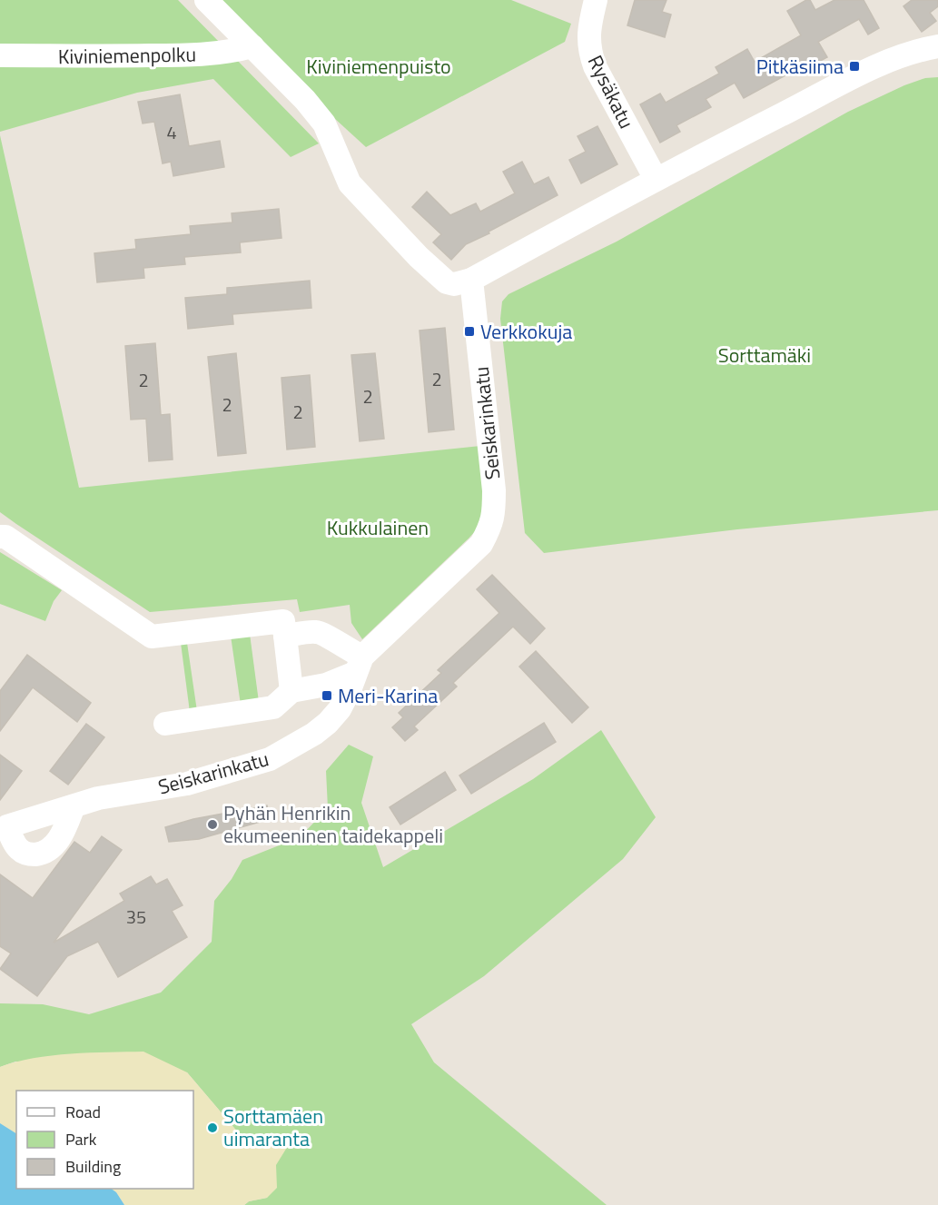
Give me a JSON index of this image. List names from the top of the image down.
{
  "streets": {
    "street": ["Kiviniemenpolku", "Rysäkatu", "Seiskarinkatu"]
  },
  "parks": ["Kiviniemenpuisto", "Sorttamäki", "Kukkulainen"],
  "places": {
    "transit": ["Pitkäsiima", "Verkkokuja", "Meri-Karina"],
    "other": ["Pyhän Henrikin ekumeeninen taidekappeli", "Sorttamäen uimaranta"]
  },
  "house_numbers": [
    "4",
    "2",
    "2",
    "2",
    "2",
    "2",
    "35"
  ],
  "legend": ["Road", "Park", "Building"]
}
